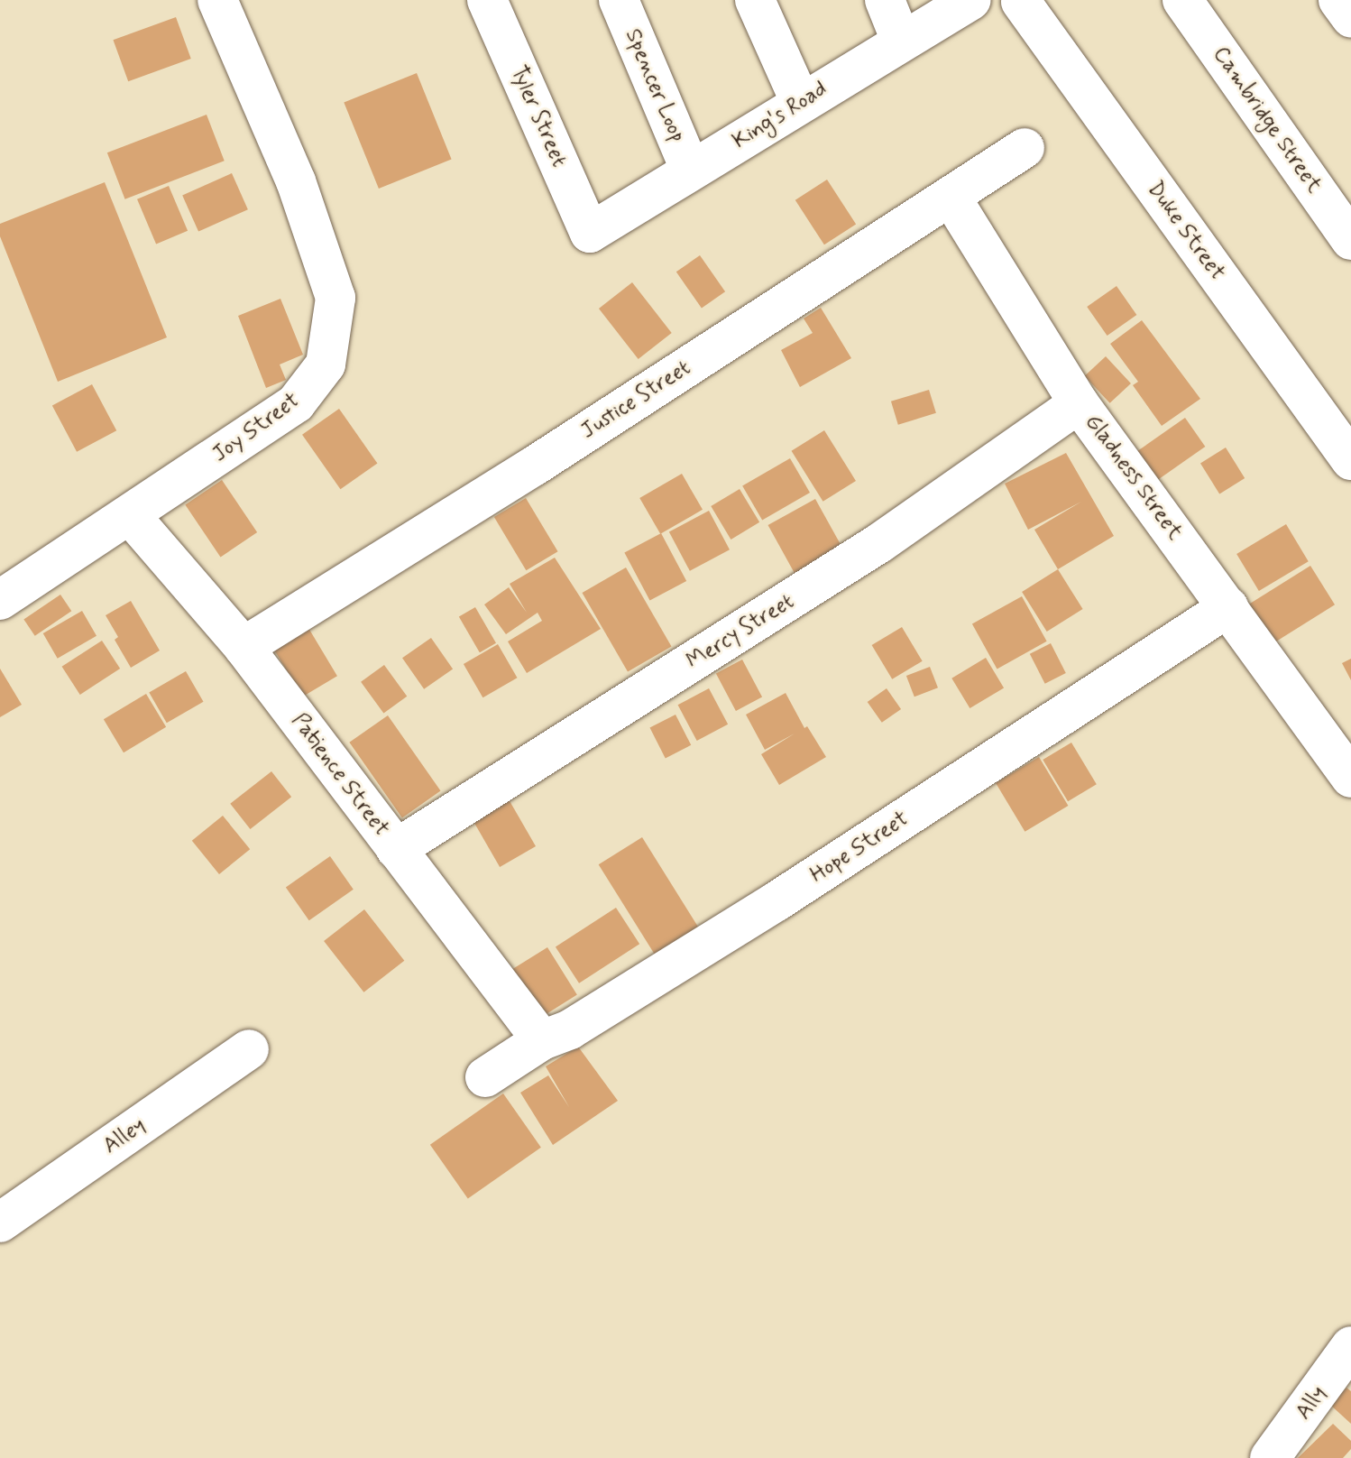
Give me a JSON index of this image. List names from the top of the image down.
{
  "streets": {
    "street": [
      "Spencer Loop",
      "King's Road",
      "Tyler Street",
      "Cambridge Street",
      "Duke Street",
      "Justice Street",
      "Joy Street",
      "Gladness Street",
      "Mercy Street",
      "Patience Street",
      "Hope Street",
      "Alley",
      "Ally"
    ]
  },
  "crossings": [
    ["Spencer Loop", "King's Road"],
    ["King's Road", "Tyler Street"],
    ["Justice Street", "Gladness Street"],
    ["Justice Street", "Patience Street"],
    ["Joy Street", "Patience Street"],
    ["Gladness Street", "Mercy Street"],
    ["Gladness Street", "Hope Street"],
    ["Mercy Street", "Patience Street"],
    ["Patience Street", "Hope Street"]
  ]
}
